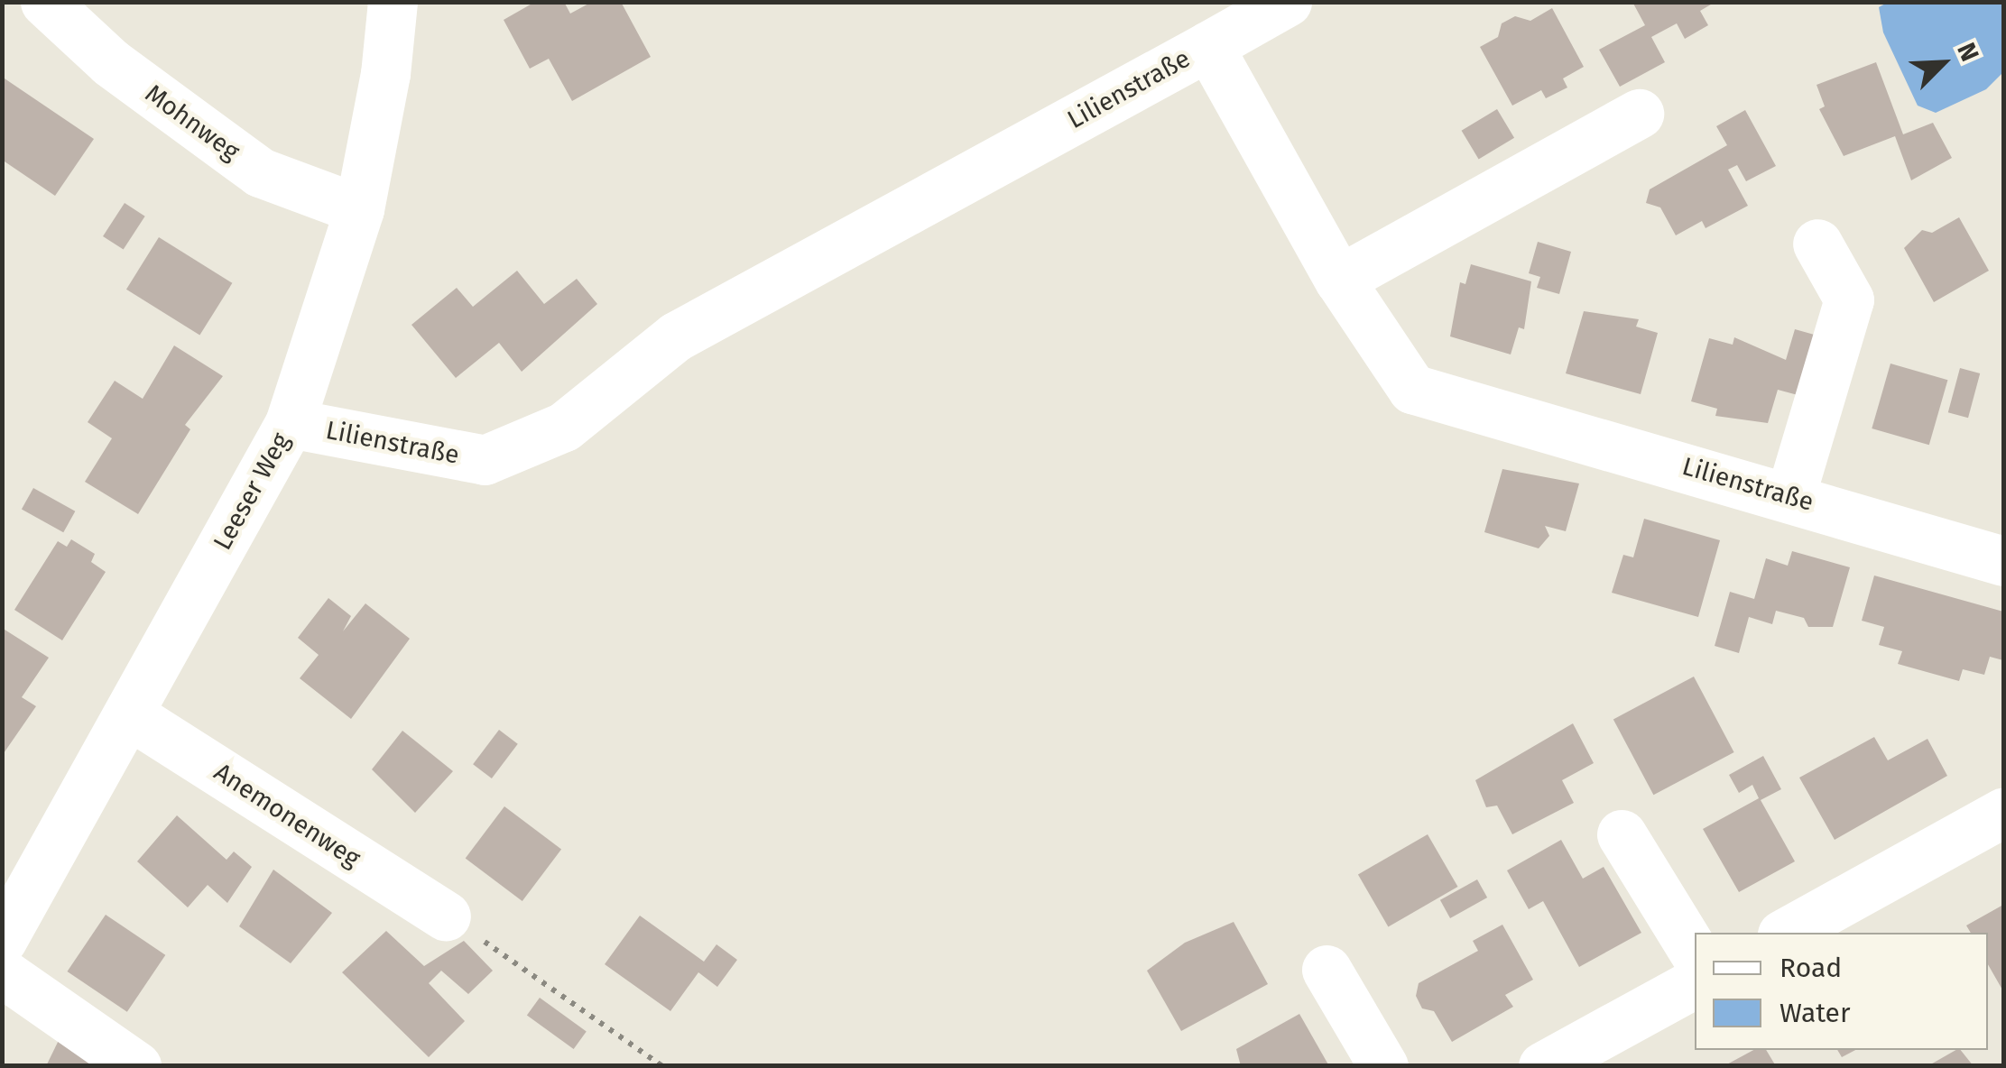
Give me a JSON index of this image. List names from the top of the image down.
{
  "streets": {
    "street": [
      "Lilienstraße",
      "Mohnweg",
      "Leeser Weg",
      "Anemonenweg"
    ]
  },
  "crossings": [
    ["Lilienstraße", "Leeser Weg"],
    ["Mohnweg", "Leeser Weg"],
    ["Leeser Weg", "Anemonenweg"]
  ],
  "legend": ["Road", "Water"],
  "north": "top right"
}
